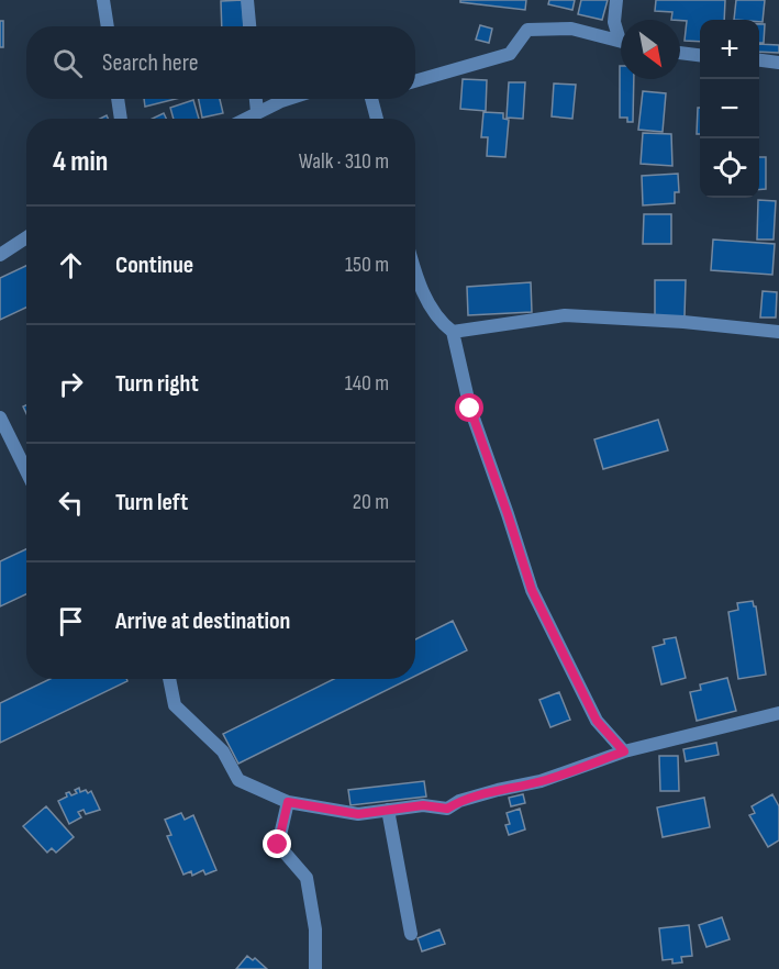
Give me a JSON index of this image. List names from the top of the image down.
{
  "north": "bottom right",
  "page": {
    "map_buttons": ["+", "−"],
    "search": "Search here",
    "heading": ["4 min", "Walk · 310 m"],
    "list": [
      ["Continue", "150 m"],
      ["Turn right", "140 m"],
      ["Turn left", "20 m"],
      "Arrive at destination"
    ]
  }
}
